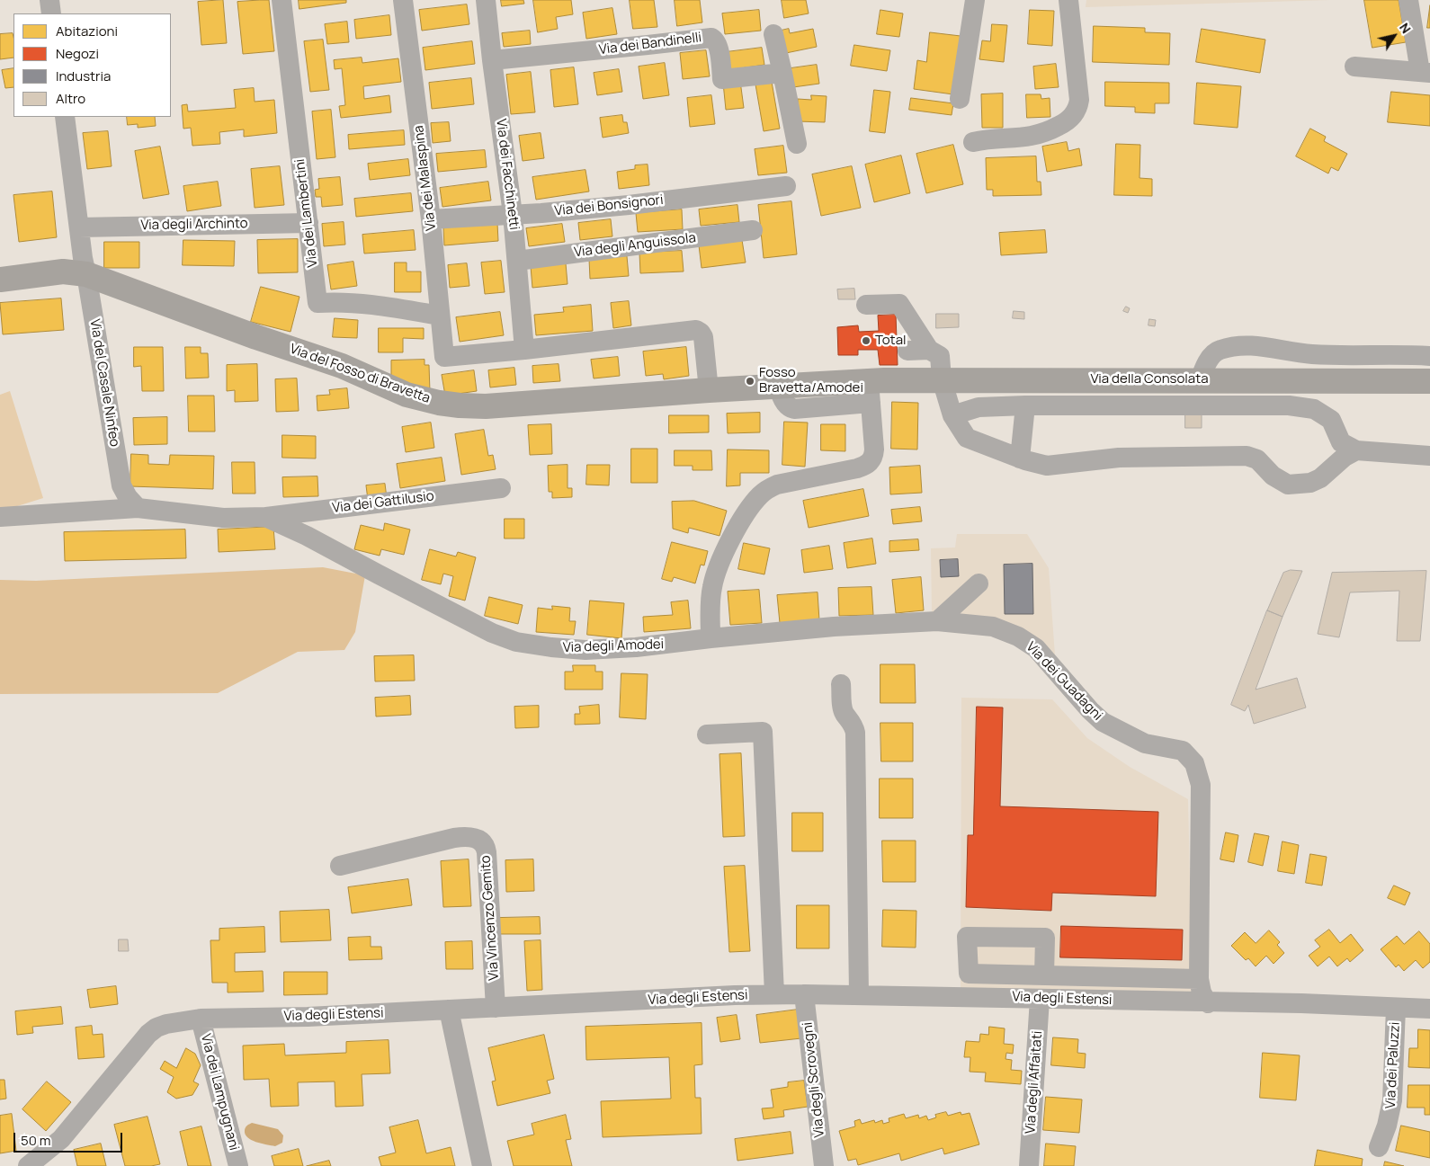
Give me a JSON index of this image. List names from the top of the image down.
{
  "streets": {
    "main road": ["Via del Fosso di Bravetta", "Via della Consolata"],
    "street": [
      "Via dei Bandinelli",
      "Via dei Facchinetti",
      "Via dei Malaspina",
      "Via dei Bonsignori",
      "Via dei Lambertini",
      "Via degli Archinto",
      "Via degli Anguissola",
      "Via del Casale Ninfeo",
      "Via dei Gattilusio",
      "Via degli Amodei",
      "Via dei Guadagni",
      "Via Vincenzo Gemito",
      "Via degli Estensi",
      "Via dei Paluzzi",
      "Via degli Scrovegni",
      "Via degli Affaitati",
      "Via dei Lampugnani"
    ]
  },
  "crossings": [
    ["Via dei Bandinelli", "Via dei Facchinetti"],
    ["Via dei Facchinetti", "Via dei Malaspina"],
    ["Via dei Facchinetti", "Via dei Bonsignori"],
    ["Via dei Facchinetti", "Via degli Anguissola"],
    ["Via dei Malaspina", "Via dei Bonsignori"],
    ["Via dei Malaspina", "Via dei Lambertini"],
    ["Via dei Lambertini", "Via degli Archinto"],
    ["Via degli Archinto", "Via del Casale Ninfeo"],
    ["Via del Fosso di Bravetta", "Via della Consolata"],
    ["Via del Fosso di Bravetta", "Via del Casale Ninfeo"],
    ["Via del Casale Ninfeo", "Via degli Amodei"],
    ["Via dei Gattilusio", "Via degli Amodei"],
    ["Via degli Amodei", "Via dei Guadagni"],
    ["Via dei Guadagni", "Via degli Estensi"],
    ["Via Vincenzo Gemito", "Via degli Estensi"],
    ["Via degli Estensi", "Via dei Paluzzi"],
    ["Via degli Estensi", "Via degli Scrovegni"],
    ["Via degli Estensi", "Via degli Affaitati"],
    ["Via degli Estensi", "Via dei Lampugnani"]
  ],
  "places": ["Total", "Fosso Bravetta/Amodei"],
  "legend": [
    "Abitazioni",
    "Negozi",
    "Industria",
    "Altro"
  ],
  "scale_bar": "50 m",
  "north": "top right"
}
